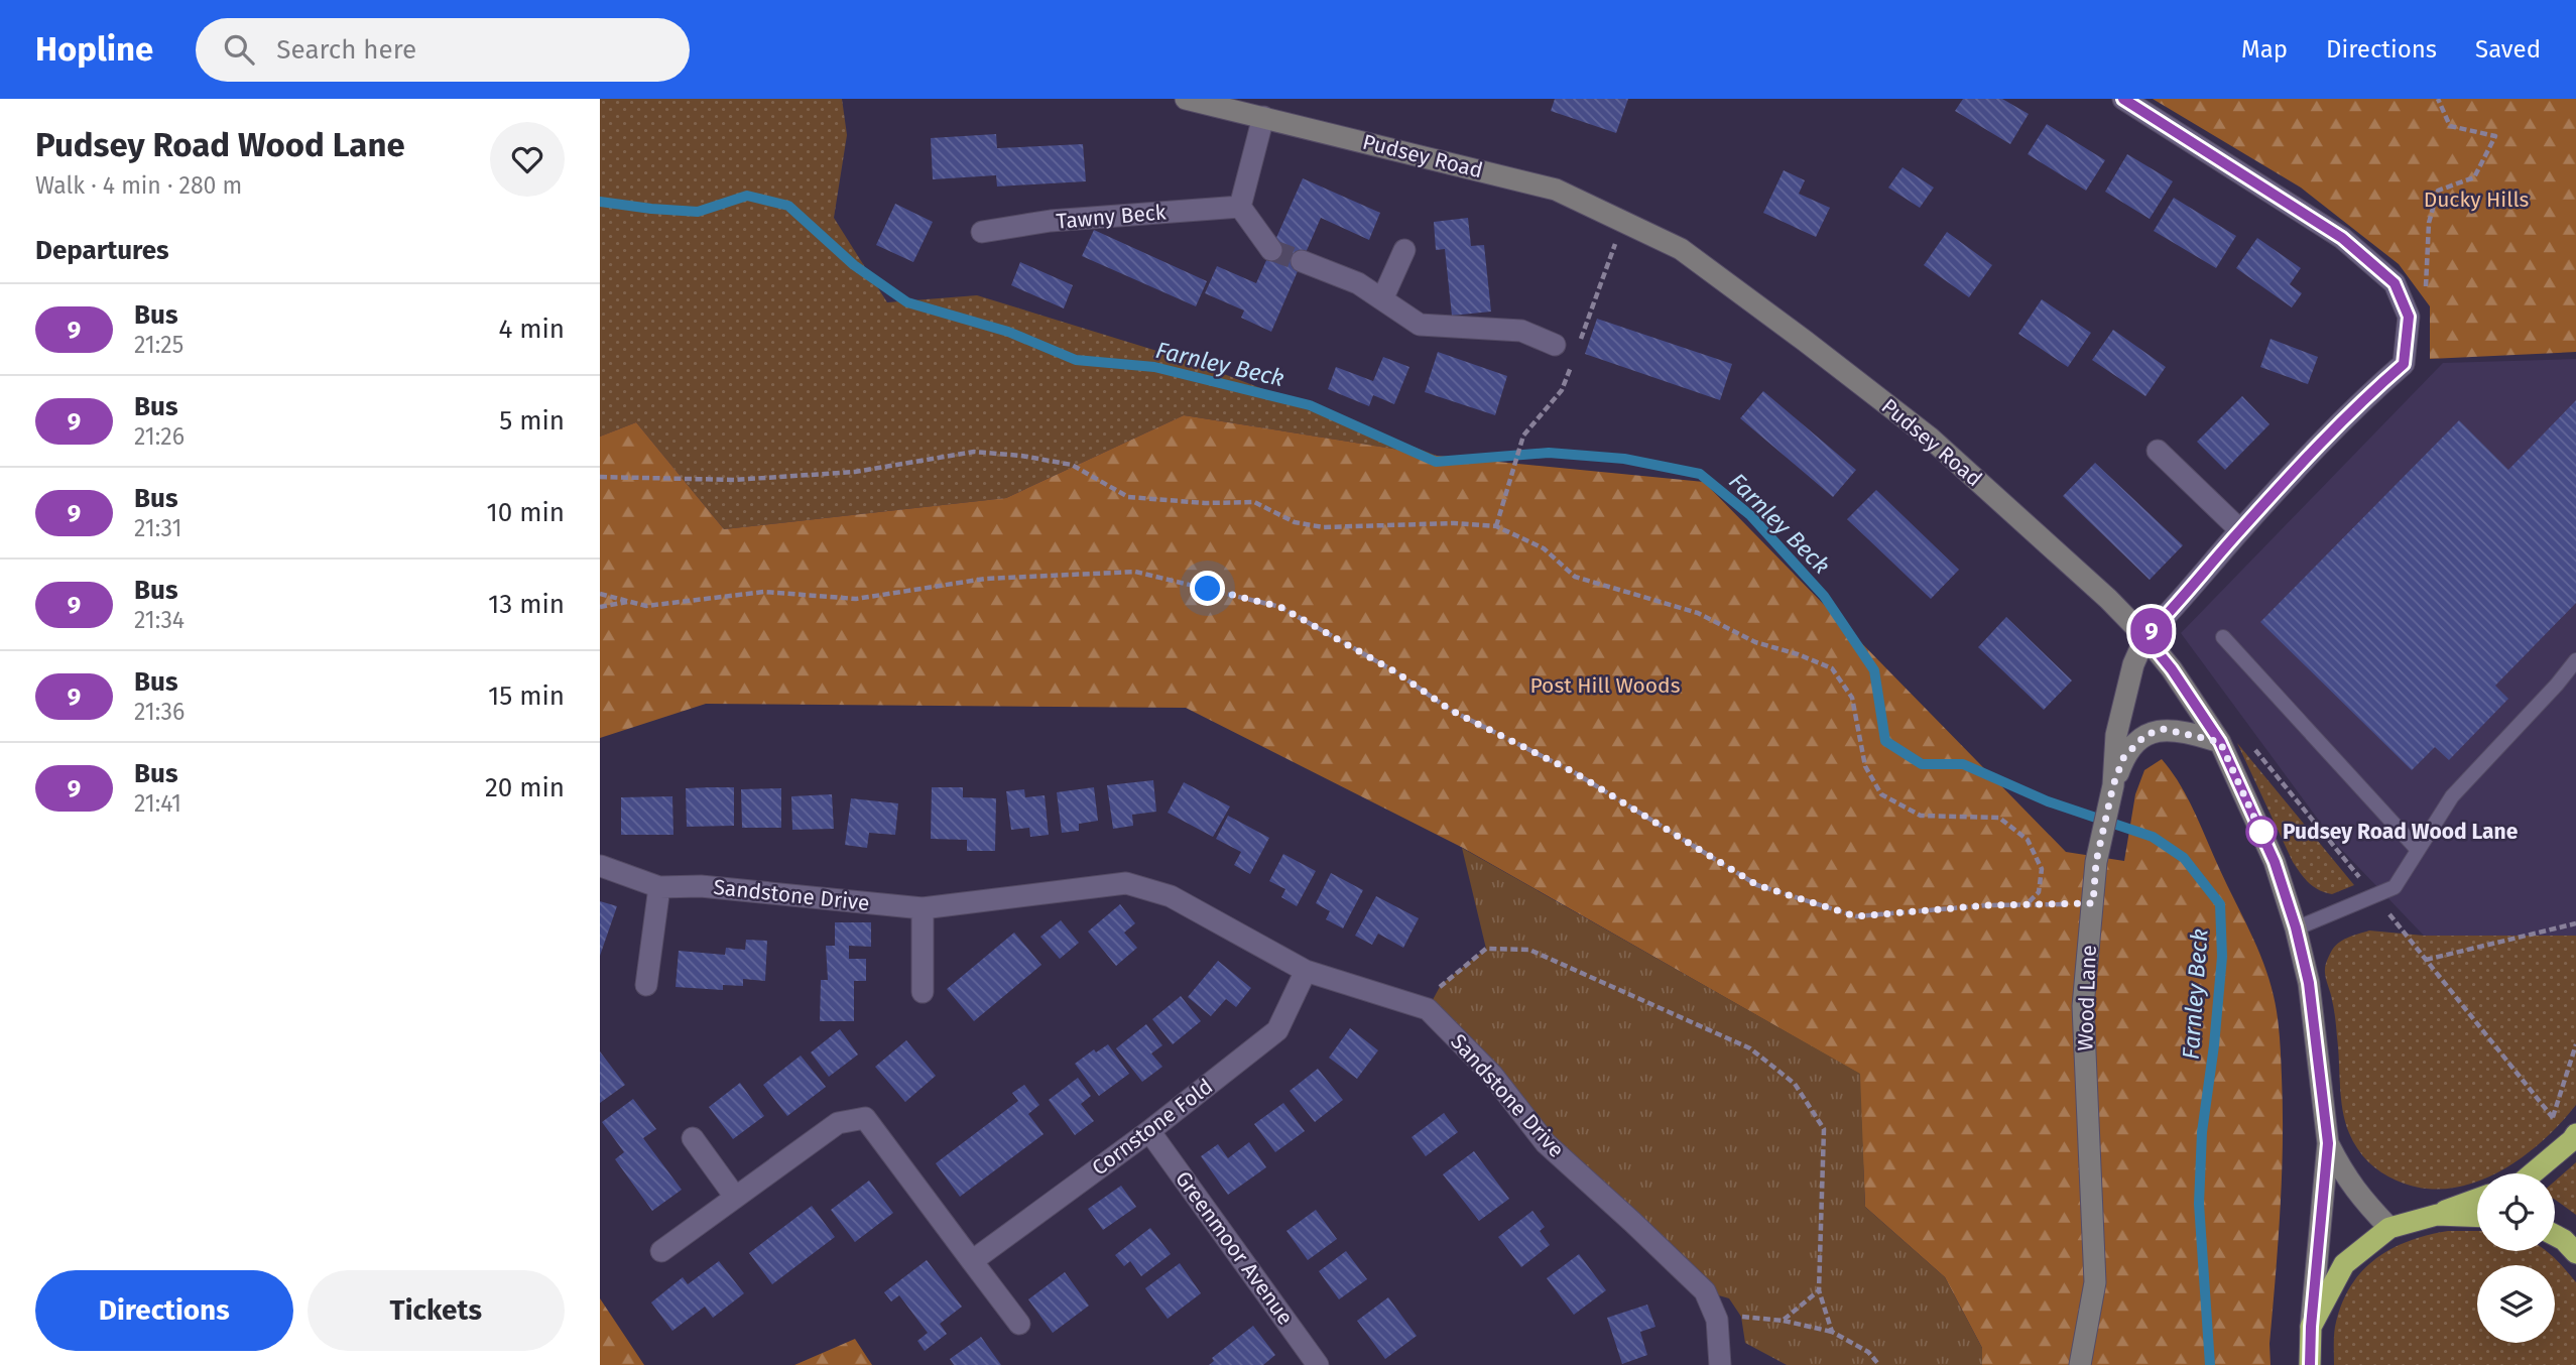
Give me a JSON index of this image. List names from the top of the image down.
{
  "streets": {
    "main road": ["Pudsey Road", "Wood Lane"],
    "street": [
      "Tawny Beck",
      "Sandstone Drive",
      "Cornstone Fold",
      "Greenmoor Avenue"
    ]
  },
  "crossings": [
    ["Pudsey Road", "Wood Lane"],
    ["Sandstone Drive", "Cornstone Fold"],
    ["Cornstone Fold", "Greenmoor Avenue"]
  ],
  "water": ["Farnley Beck"],
  "parks": ["Ducky Hills", "Post Hill Woods"],
  "places": ["Pudsey Road Wood Lane"],
  "lines": ["bus line 9"],
  "page": {
    "header": "Hopline",
    "search": "Search here",
    "nav": ["Map", "Directions", "Saved"],
    "heading": [
      ["Pudsey Road Wood Lane", "Walk · 4 min · 280 m"],
      "Departures"
    ],
    "on_map": "9",
    "list": [
      {
        "mark": "9",
        "name": "Bus",
        "note": "21:25",
        "value": "4 min"
      },
      {
        "mark": "9",
        "name": "Bus",
        "note": "21:26",
        "value": "5 min"
      },
      {
        "mark": "9",
        "name": "Bus",
        "note": "21:31",
        "value": "10 min"
      },
      {
        "mark": "9",
        "name": "Bus",
        "note": "21:34",
        "value": "13 min"
      },
      {
        "mark": "9",
        "name": "Bus",
        "note": "21:36",
        "value": "15 min"
      },
      {
        "mark": "9",
        "name": "Bus",
        "note": "21:41",
        "value": "20 min"
      }
    ],
    "buttons": ["Directions", "Tickets"]
  }
}
